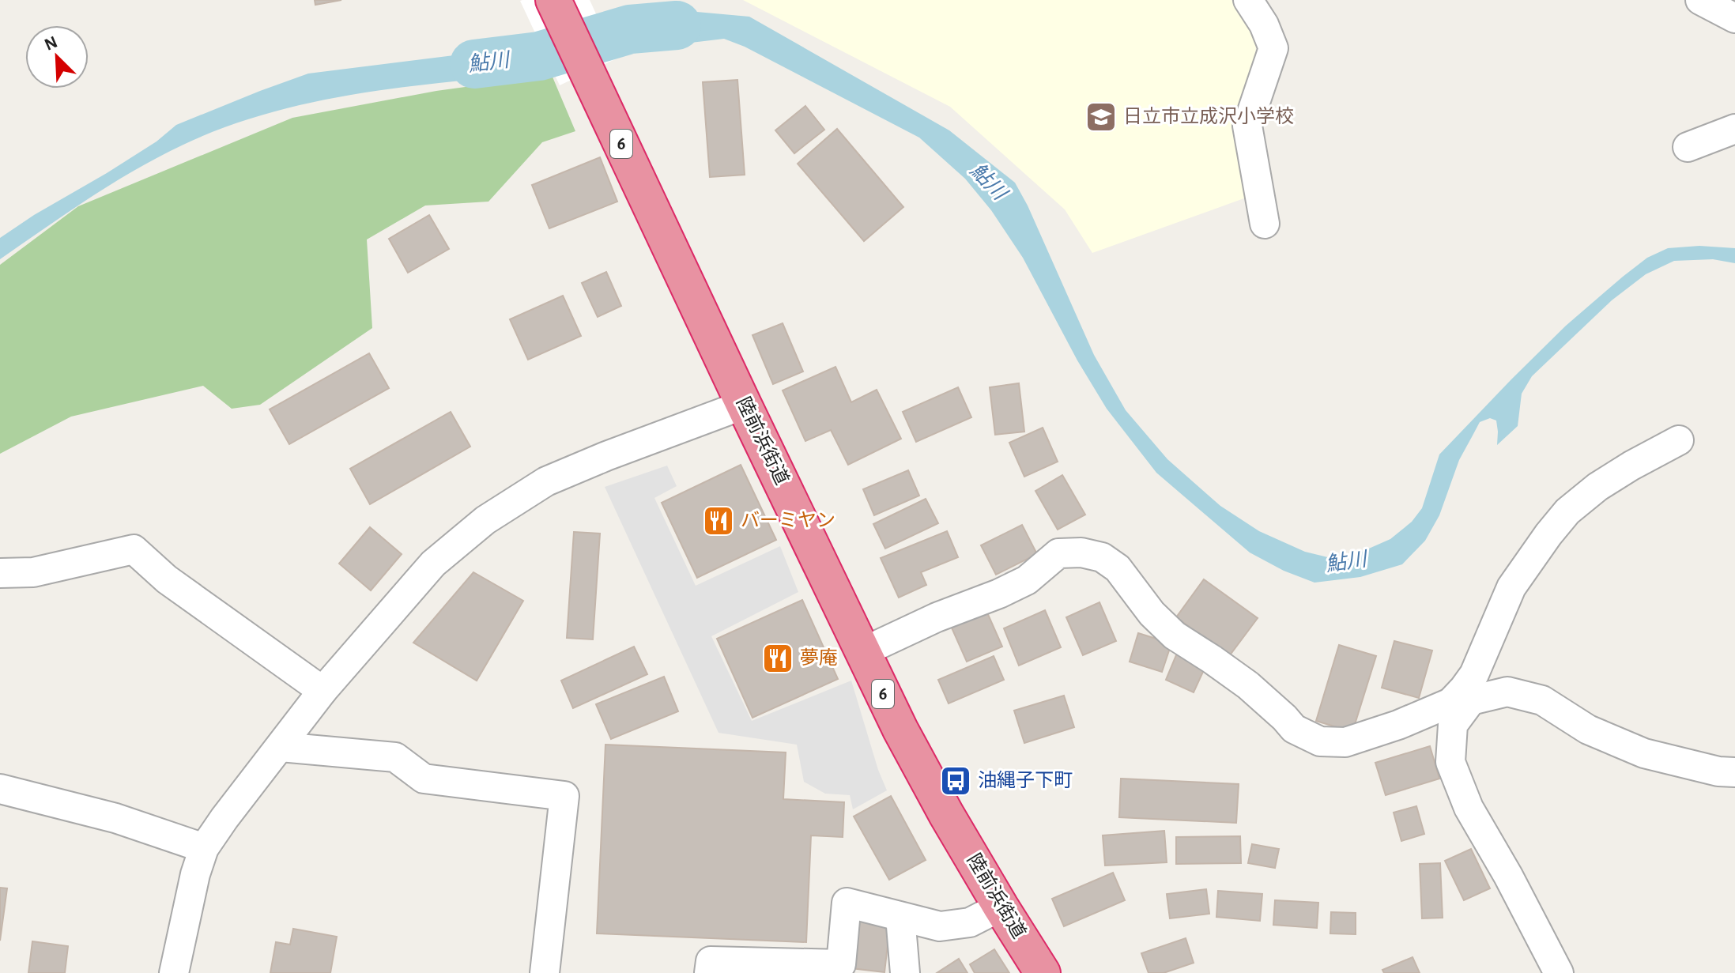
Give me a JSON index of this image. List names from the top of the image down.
{
  "streets": {
    "highway": ["6", "陸前浜街道"]
  },
  "water": ["鮎川"],
  "places": {
    "school or university": ["日立市立成沢小学校"],
    "restaurant": ["バーミヤン", "夢庵"],
    "bus stop": ["油縄子下町"]
  },
  "north": "top left"
}
